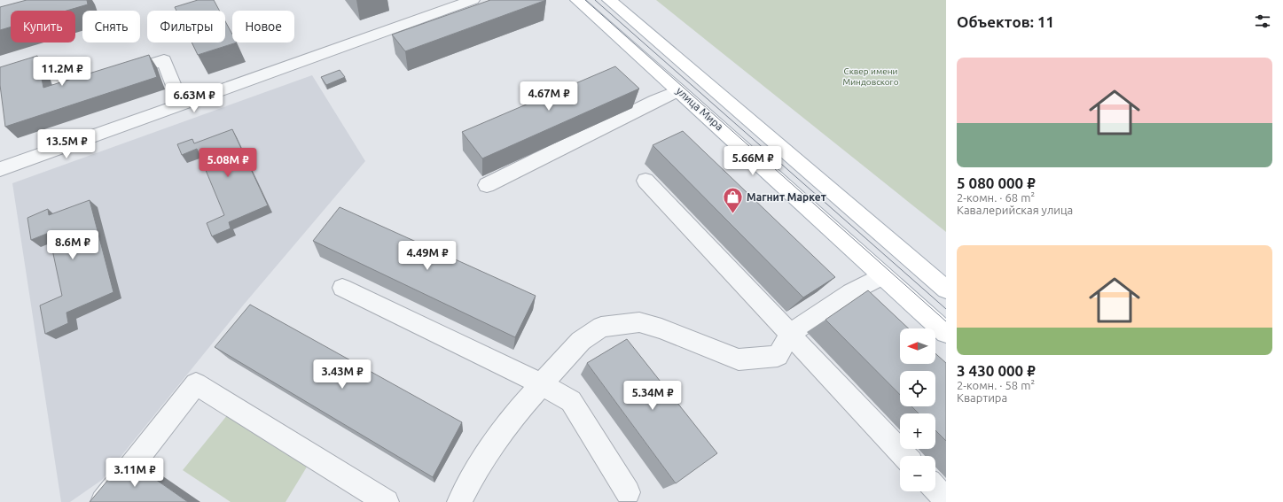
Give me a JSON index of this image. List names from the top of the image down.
{
  "streets": {
    "main road": ["улица Мира"]
  },
  "parks": ["Сквер имени Миндовского"],
  "places": {
    "shop": ["Магнит Маркет"]
  },
  "north": "left",
  "page": {
    "heading": "Объектов: 11",
    "chip": [
      "Купить",
      "Снять",
      "Фильтры",
      "Новое"
    ],
    "list": [
      {
        "name": "5 080 000 ₽",
        "note": "2-комн. · 68 m² · Кавалерийская улица"
      },
      {
        "name": "3 430 000 ₽",
        "note": "2-комн. · 58 m² · Квартира"
      }
    ],
    "price": [
      "11.2M ₽",
      "4.67M ₽",
      "6.63M ₽",
      "13.5M ₽",
      "5.66M ₽",
      "5.08M ₽",
      "8.6M ₽",
      "4.49M ₽",
      "3.43M ₽",
      "5.34M ₽",
      "3.11M ₽"
    ],
    "map_buttons": ["+", "−"]
  }
}
